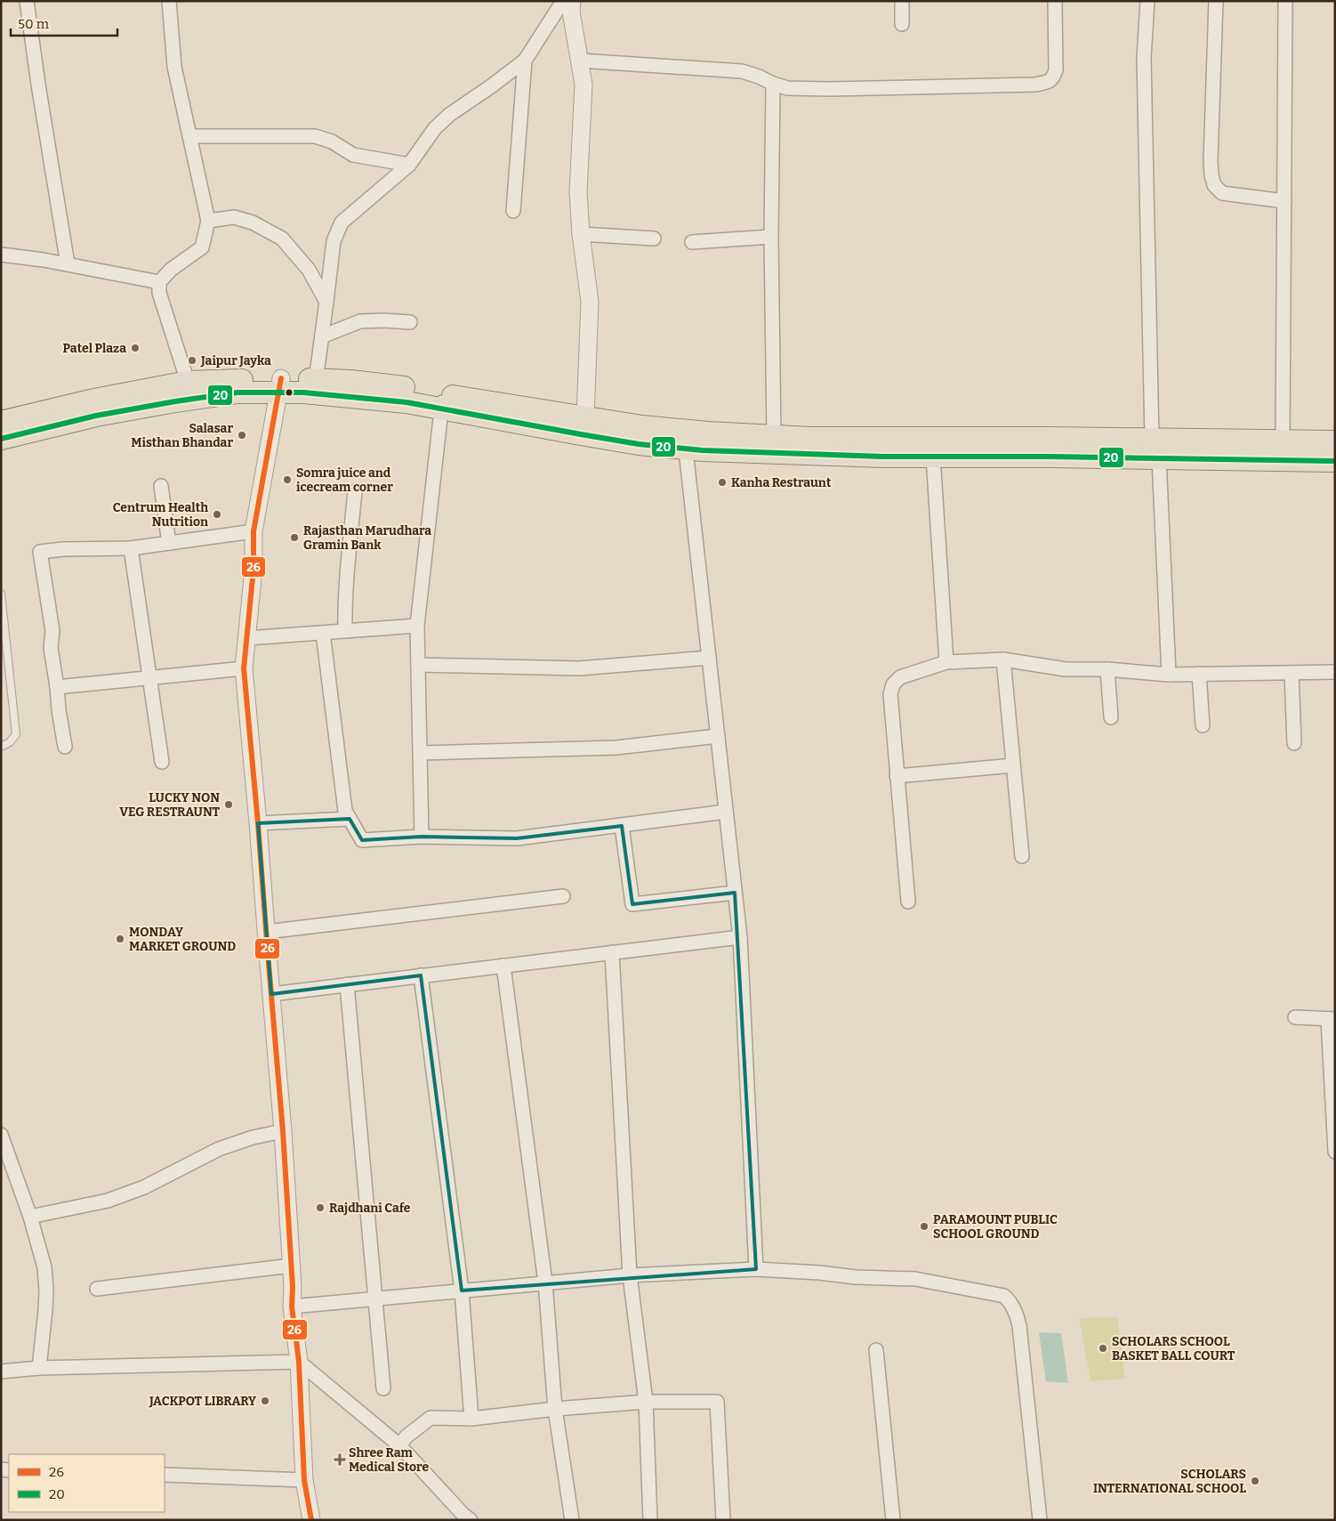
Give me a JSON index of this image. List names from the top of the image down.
{
  "places": {
    "other": [
      "Patel Plaza",
      "Jaipur Jayka",
      "Salasar Misthan Bhandar",
      "Somra juice and icecream corner",
      "Kanha Restraunt",
      "Centrum Health Nutrition",
      "Rajasthan Marudhara Gramin Bank",
      "LUCKY NON VEG RESTRAUNT",
      "MONDAY MARKET GROUND",
      "Rajdhani Cafe",
      "PARAMOUNT PUBLIC SCHOOL GROUND",
      "SCHOLARS SCHOOL BASKET BALL COURT",
      "JACKPOT LIBRARY",
      "SCHOLARS INTERNATIONAL SCHOOL"
    ],
    "health": ["Shree Ram Medical Store"]
  },
  "lines": ["transit line 26", "transit line 20"],
  "legend": ["26", "20"],
  "scale_bar": "50 m"
}
